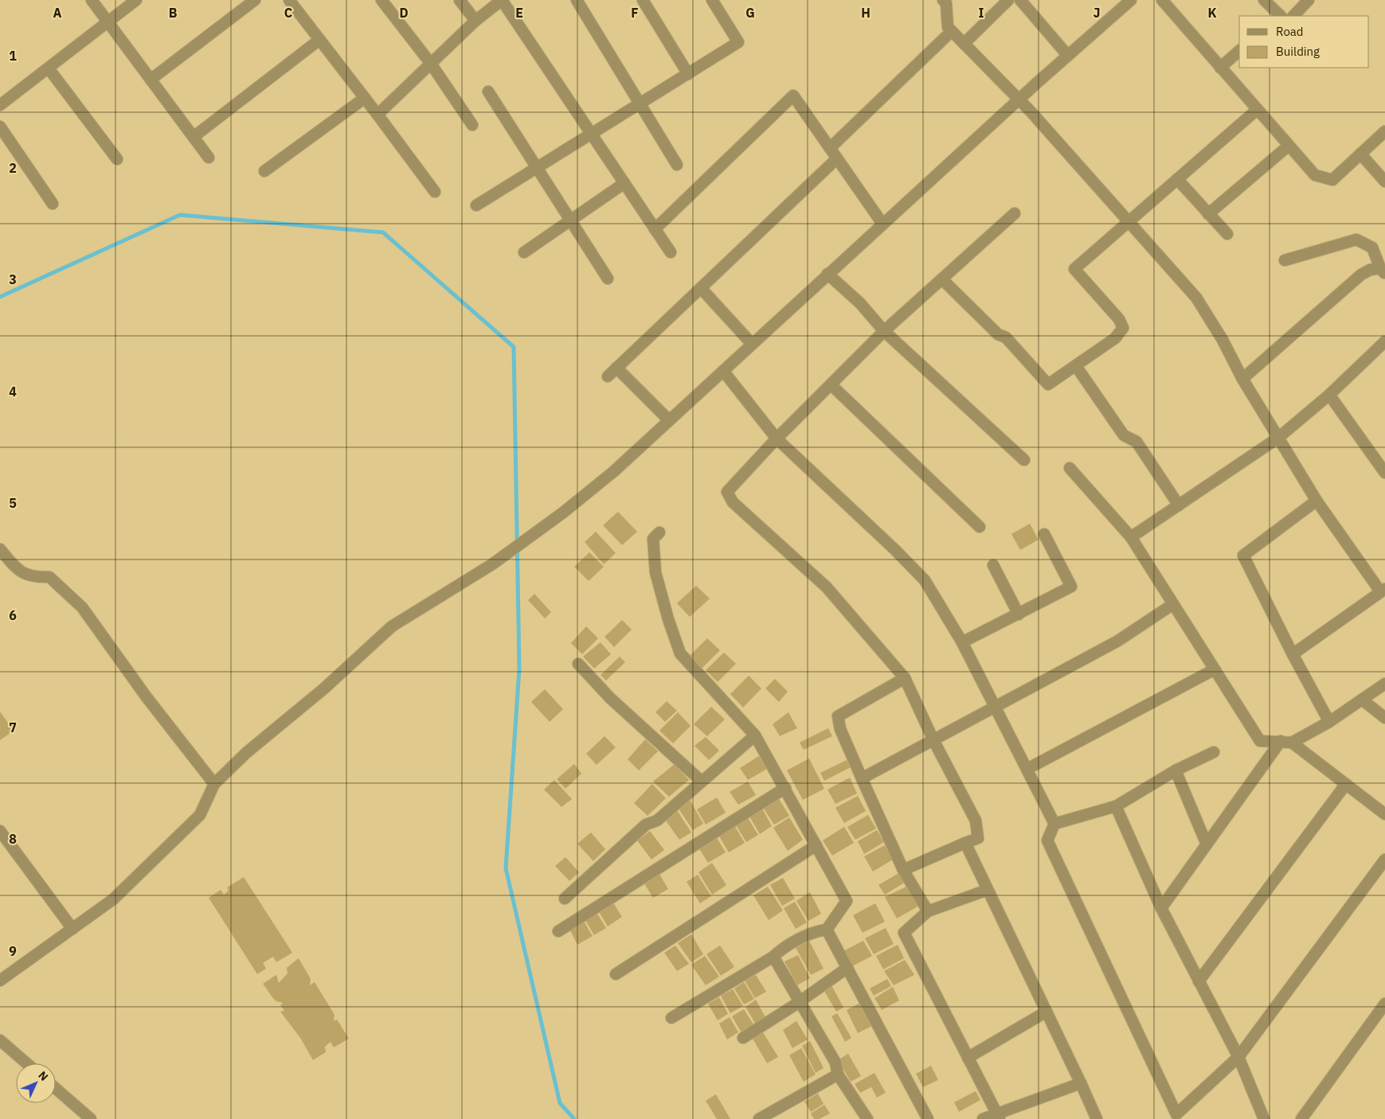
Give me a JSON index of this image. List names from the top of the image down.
{
  "legend": ["Road", "Building"],
  "north": "top right",
  "grid": {
    "columns": [
      "A",
      "B",
      "C",
      "D",
      "E",
      "F",
      "G",
      "H",
      "I",
      "J",
      "K"
    ],
    "rows": [
      "1",
      "2",
      "3",
      "4",
      "5",
      "6",
      "7",
      "8",
      "9"
    ]
  }
}
